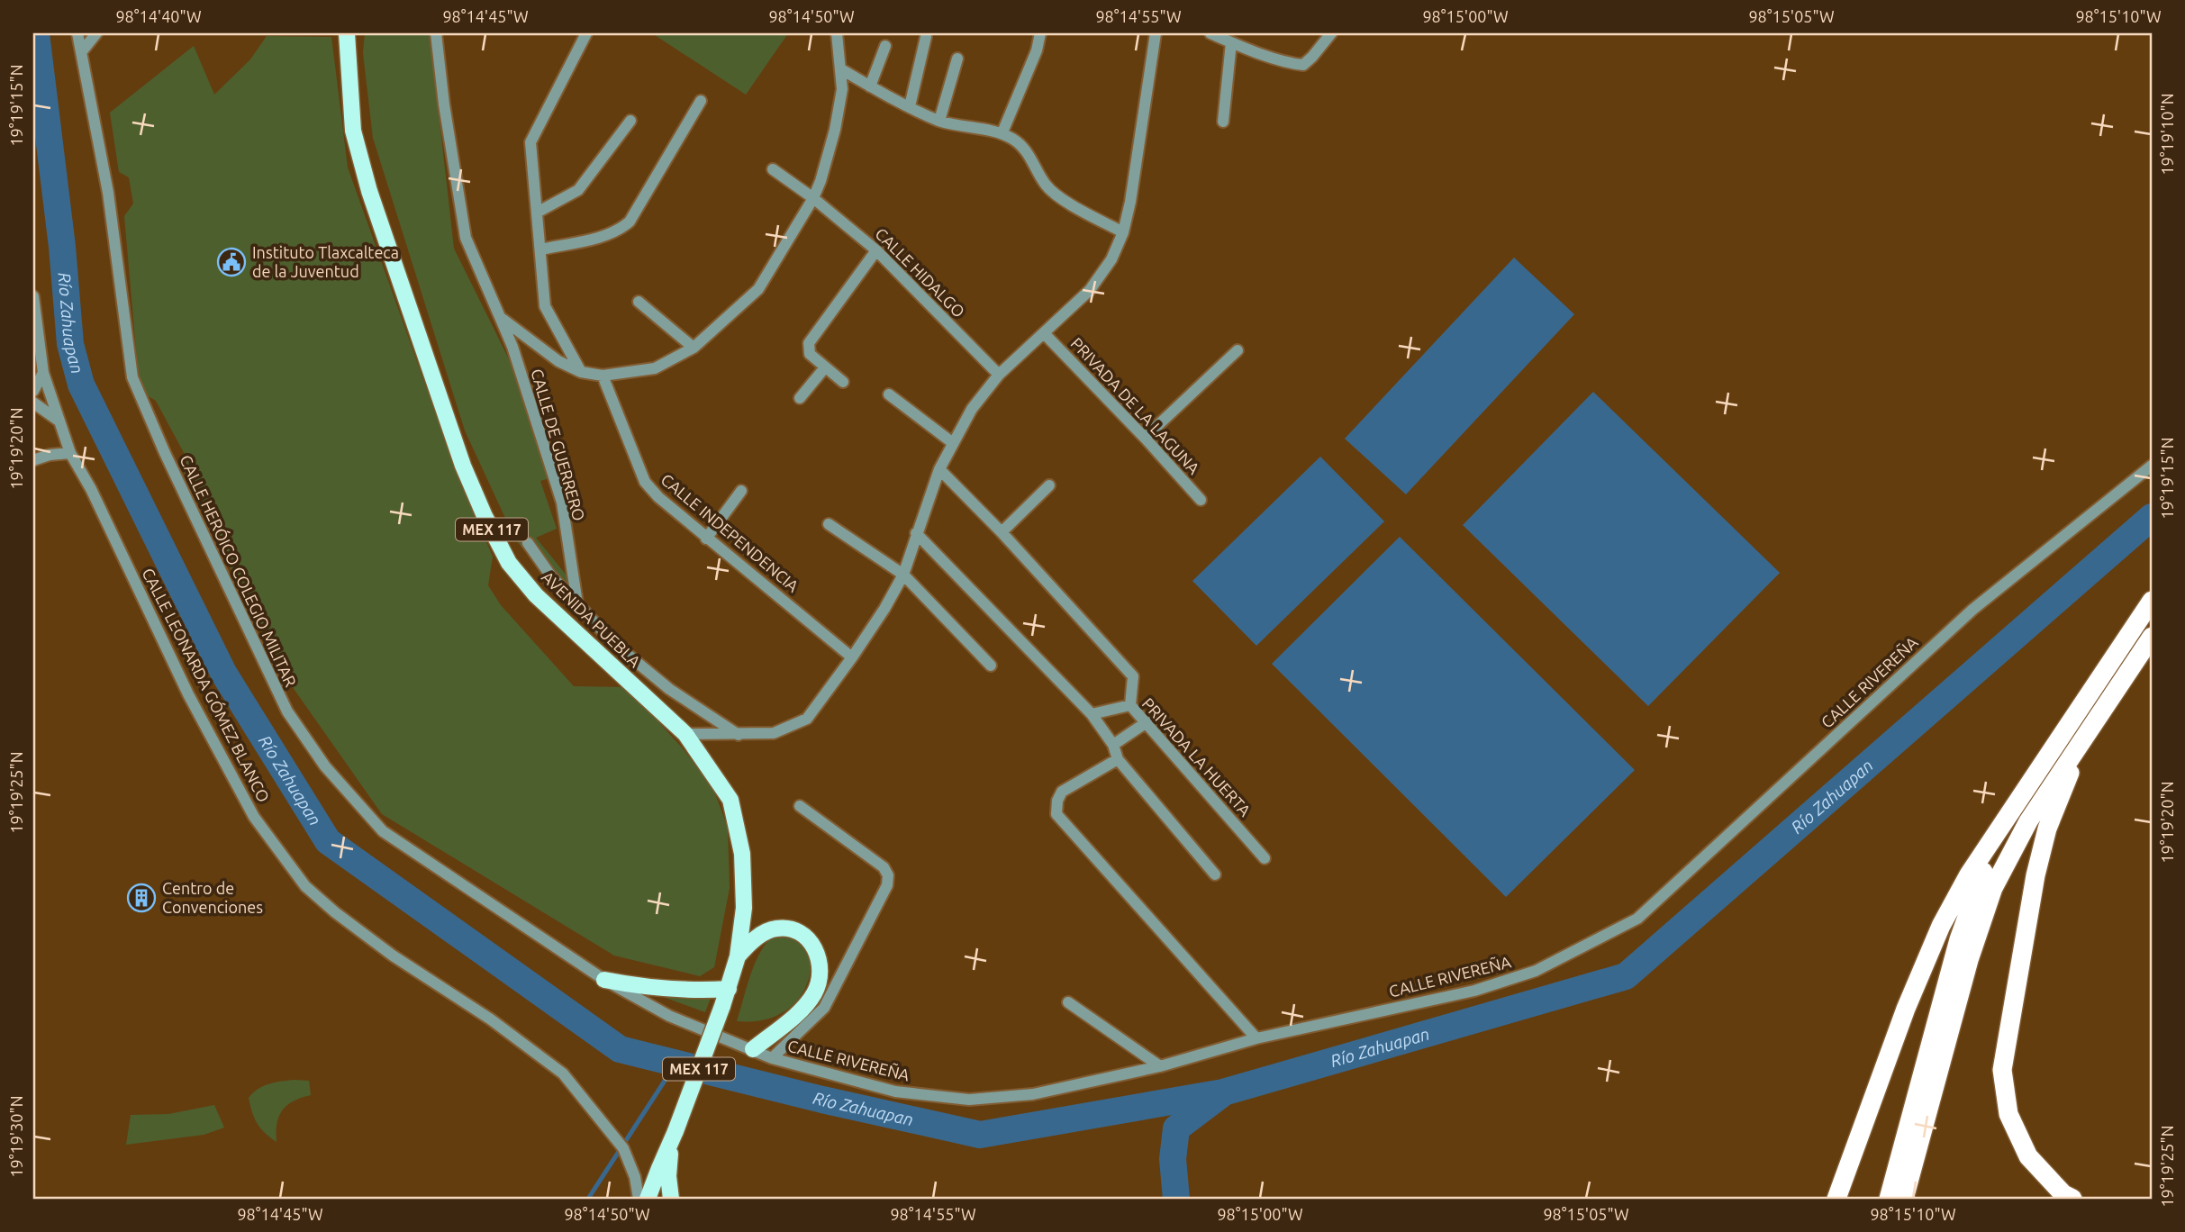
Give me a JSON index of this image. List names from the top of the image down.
{
  "streets": {
    "main road": ["MEX 117", "AVENIDA PUEBLA"],
    "street": [
      "CALLE HIDALGO",
      "PRIVADA DE LA LAGUNA",
      "CALLE DE GUERRERO",
      "CALLE INDEPENDENCIA",
      "CALLE HERÓICO COLEGIO MILITAR",
      "CALLE RIVEREÑA",
      "CALLE LEONARDA GÓMEZ BLANCO",
      "PRIVADA LA HUERTA"
    ]
  },
  "crossings": [
    ["MEX 117", "AVENIDA PUEBLA"],
    ["CALLE HERÓICO COLEGIO MILITAR", "CALLE RIVEREÑA"]
  ],
  "water": ["Río Zahuapan"],
  "places": {
    "public building": ["Instituto Tlaxcalteca de la Juventud"],
    "building": ["Centro de Convenciones"]
  },
  "coordinates": [
    "98°14'40\"W",
    "98°14'45\"W",
    "98°14'50\"W",
    "98°14'55\"W",
    "98°15'00\"W",
    "98°15'05\"W",
    "98°15'10\"W",
    "19°19'15\"N",
    "19°19'10\"N",
    "19°19'20\"N",
    "19°19'25\"N",
    "19°19'30\"N"
  ]
}
